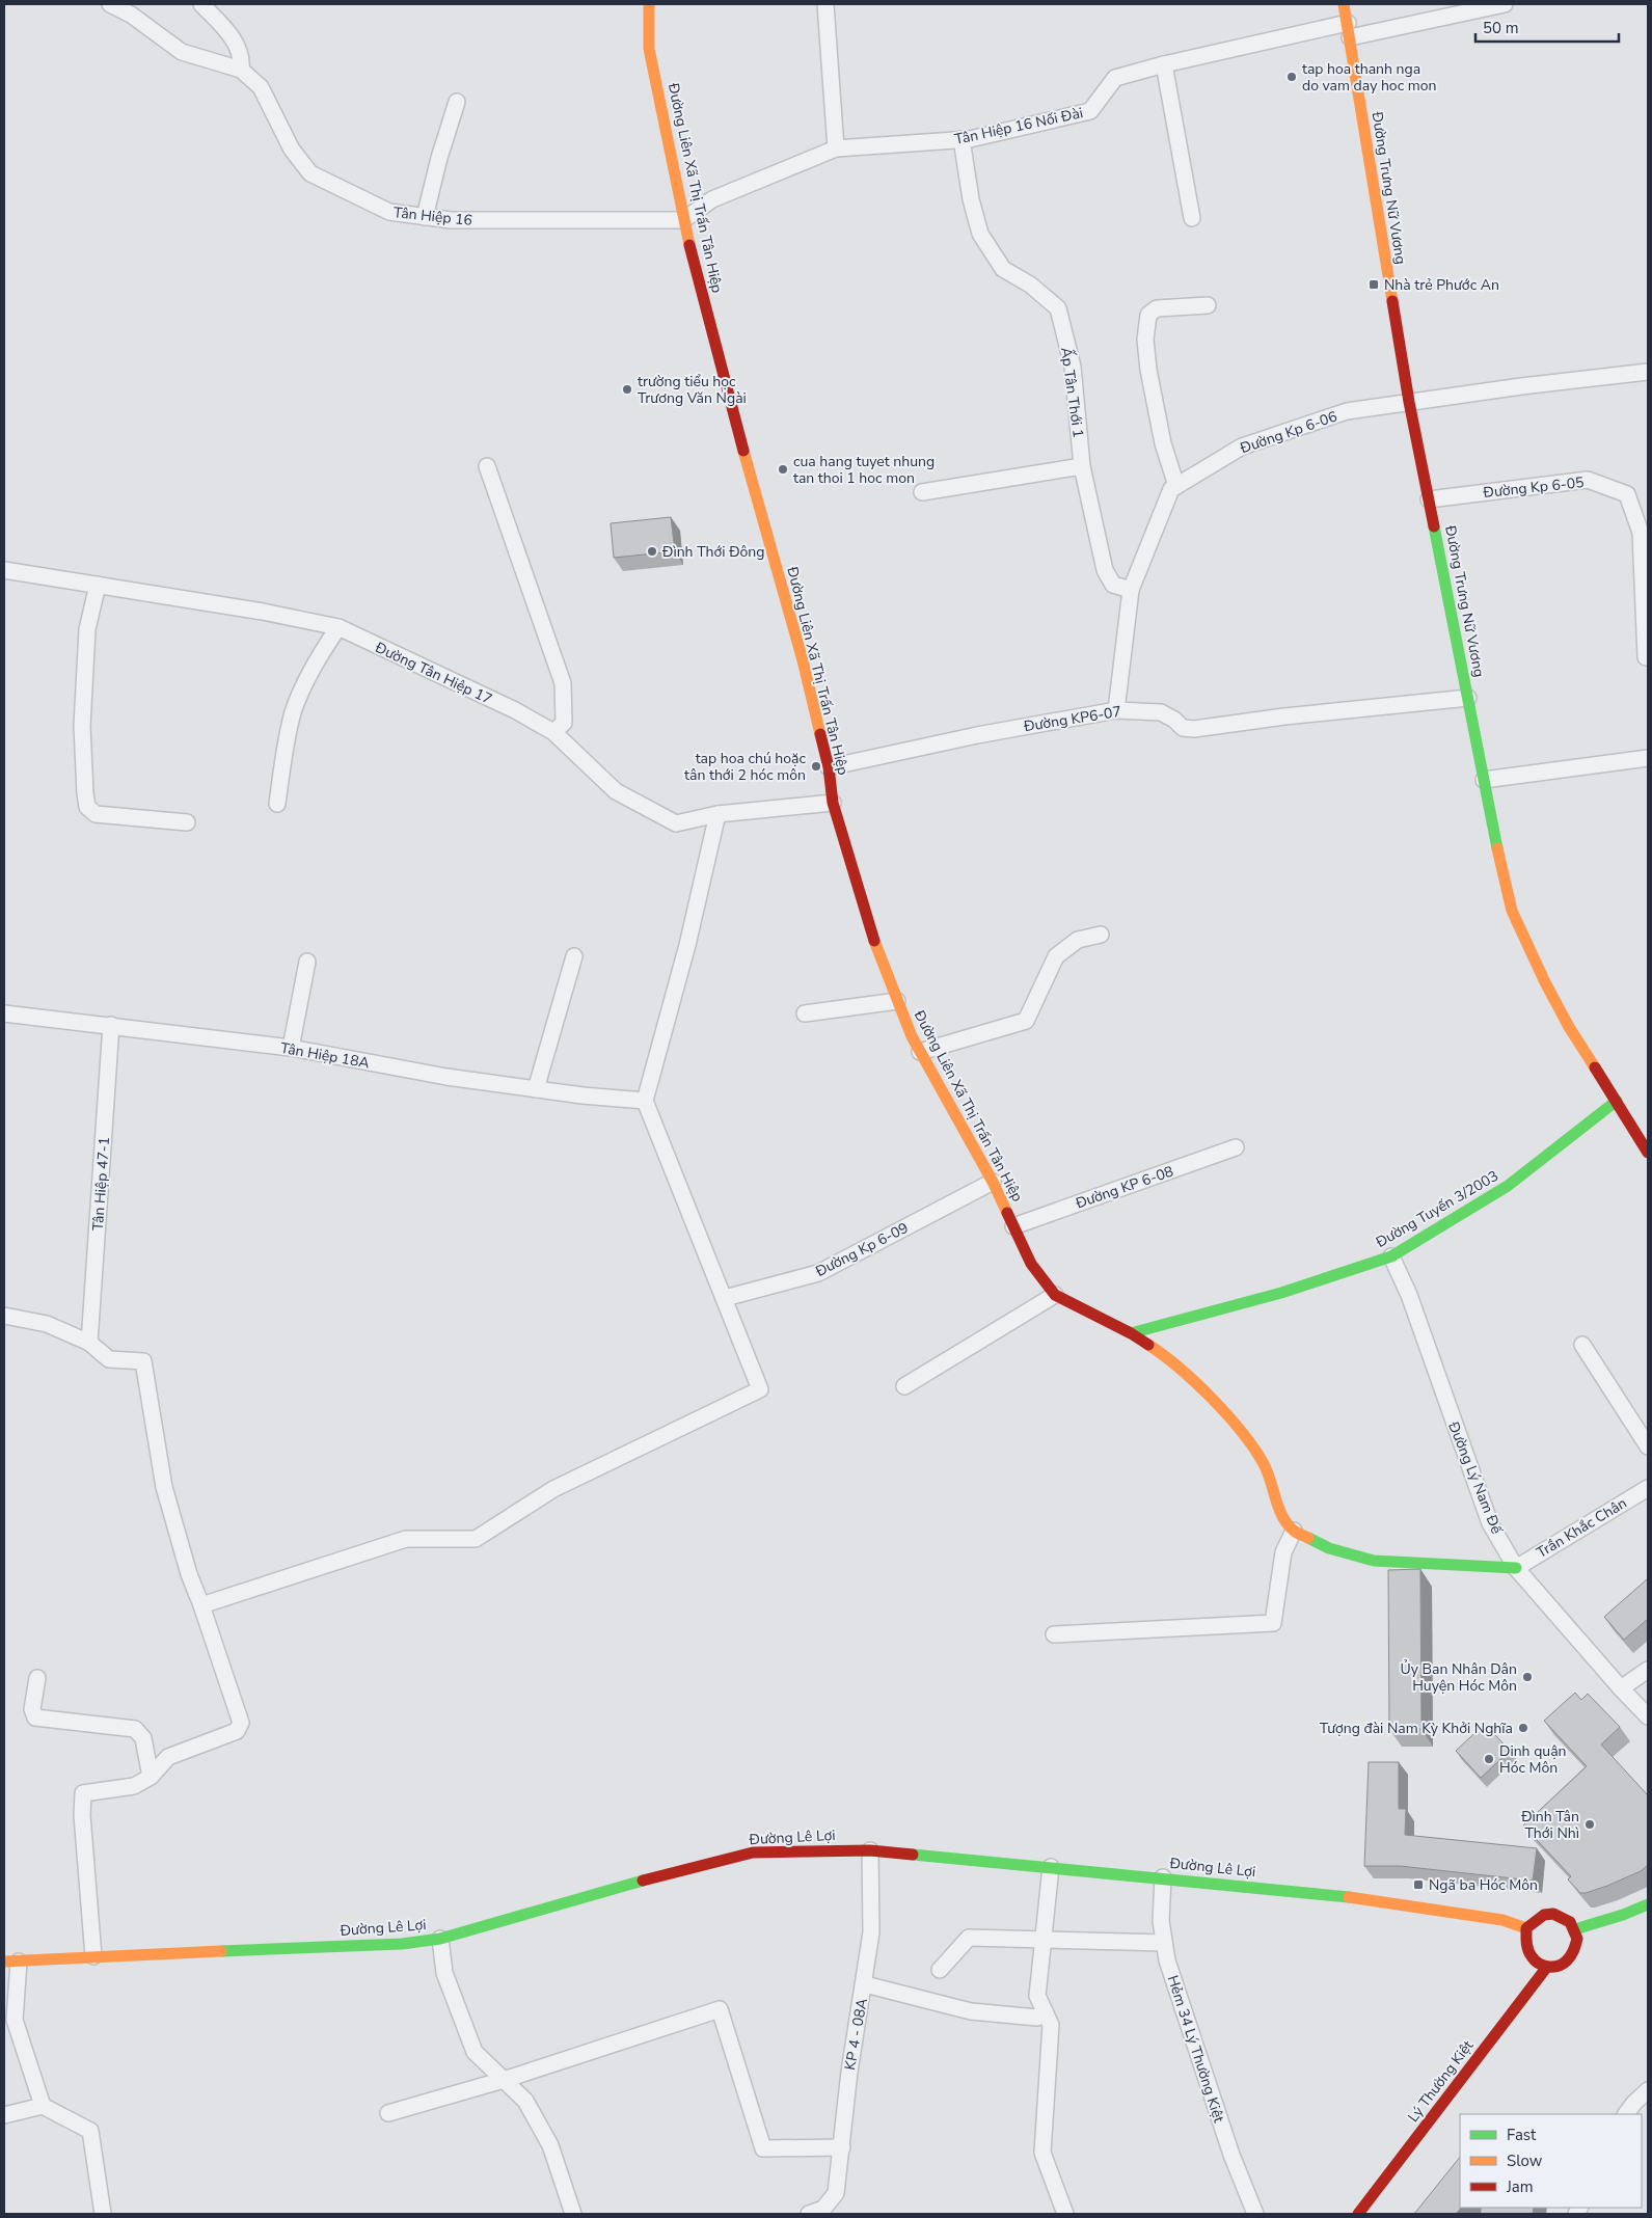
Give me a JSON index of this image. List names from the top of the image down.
{
  "streets": {
    "main road": [
      "Đường Liên Xã Thị Trấn Tân Hiệp",
      "Đường Trưng Nữ Vương",
      "Đường Tuyến 3/2003",
      "Đường Lê Lợi",
      "Lý Thường Kiệt"
    ],
    "street": [
      "Tân Hiệp 16 Nối Đài",
      "Tân Hiệp 16",
      "Ấp Tân Thới 1",
      "Đường Kp 6-06",
      "Đường Kp 6-05",
      "Đường Tân Hiệp 17",
      "Đường KP6-07",
      "Tân Hiệp 18A",
      "Tân Hiệp 47-1",
      "Đường KP 6-08",
      "Đường Kp 6-09",
      "Đường Lý Nam Đế",
      "Trần Khắc Chân",
      "KP 4 - 08A",
      "Hẻm 34 Lý Thường Kiệt"
    ]
  },
  "crossings": [
    ["Tân Hiệp 16 Nối Đài", "Đường Liên Xã Thị Trấn Tân Hiệp"],
    ["Tân Hiệp 16 Nối Đài", "Đường Trưng Nữ Vương"],
    ["Tân Hiệp 16 Nối Đài", "Tân Hiệp 16"],
    ["Tân Hiệp 16 Nối Đài", "Ấp Tân Thới 1"],
    ["Đường Liên Xã Thị Trấn Tân Hiệp", "Tân Hiệp 16"],
    ["Đường Liên Xã Thị Trấn Tân Hiệp", "Đường Tân Hiệp 17"],
    ["Đường Liên Xã Thị Trấn Tân Hiệp", "Đường KP6-07"],
    ["Đường Liên Xã Thị Trấn Tân Hiệp", "Đường KP 6-08"],
    ["Đường Liên Xã Thị Trấn Tân Hiệp", "Đường Tuyến 3/2003"],
    ["Đường Liên Xã Thị Trấn Tân Hiệp", "Đường Kp 6-09"],
    ["Đường Trưng Nữ Vương", "Đường Kp 6-06"],
    ["Đường Trưng Nữ Vương", "Đường Kp 6-05"],
    ["Đường Trưng Nữ Vương", "Đường KP6-07"],
    ["Đường Trưng Nữ Vương", "Đường Tuyến 3/2003"],
    ["Tân Hiệp 18A", "Tân Hiệp 47-1"],
    ["Đường Tuyến 3/2003", "Đường Lý Nam Đế"],
    ["Đường Lý Nam Đế", "Trần Khắc Chân"],
    ["Đường Lê Lợi", "KP 4 - 08A"],
    ["Đường Lê Lợi", "Hẻm 34 Lý Thường Kiệt"],
    ["Đường Lê Lợi", "Lý Thường Kiệt"]
  ],
  "places": {
    "other": [
      "tap hoa thanh nga do vam day hoc mon",
      "trường tiểu học Trương Văn Ngài",
      "cua hang tuyet nhung tan thoi 1 hoc mon",
      "Đình Thới Đông",
      "tap hoa chú hoặc tân thới 2 hóc môn",
      "Ủy Ban Nhân Dân Huyện Hóc Môn",
      "Tượng đài Nam Kỳ Khởi Nghĩa",
      "Dinh quận Hóc Môn",
      "Đình Tân Thới Nhì"
    ],
    "transit": ["Nhà trẻ Phước An", "Ngã ba Hóc Môn"]
  },
  "legend": ["Fast", "Slow", "Jam"],
  "scale_bar": "50 m"
}
